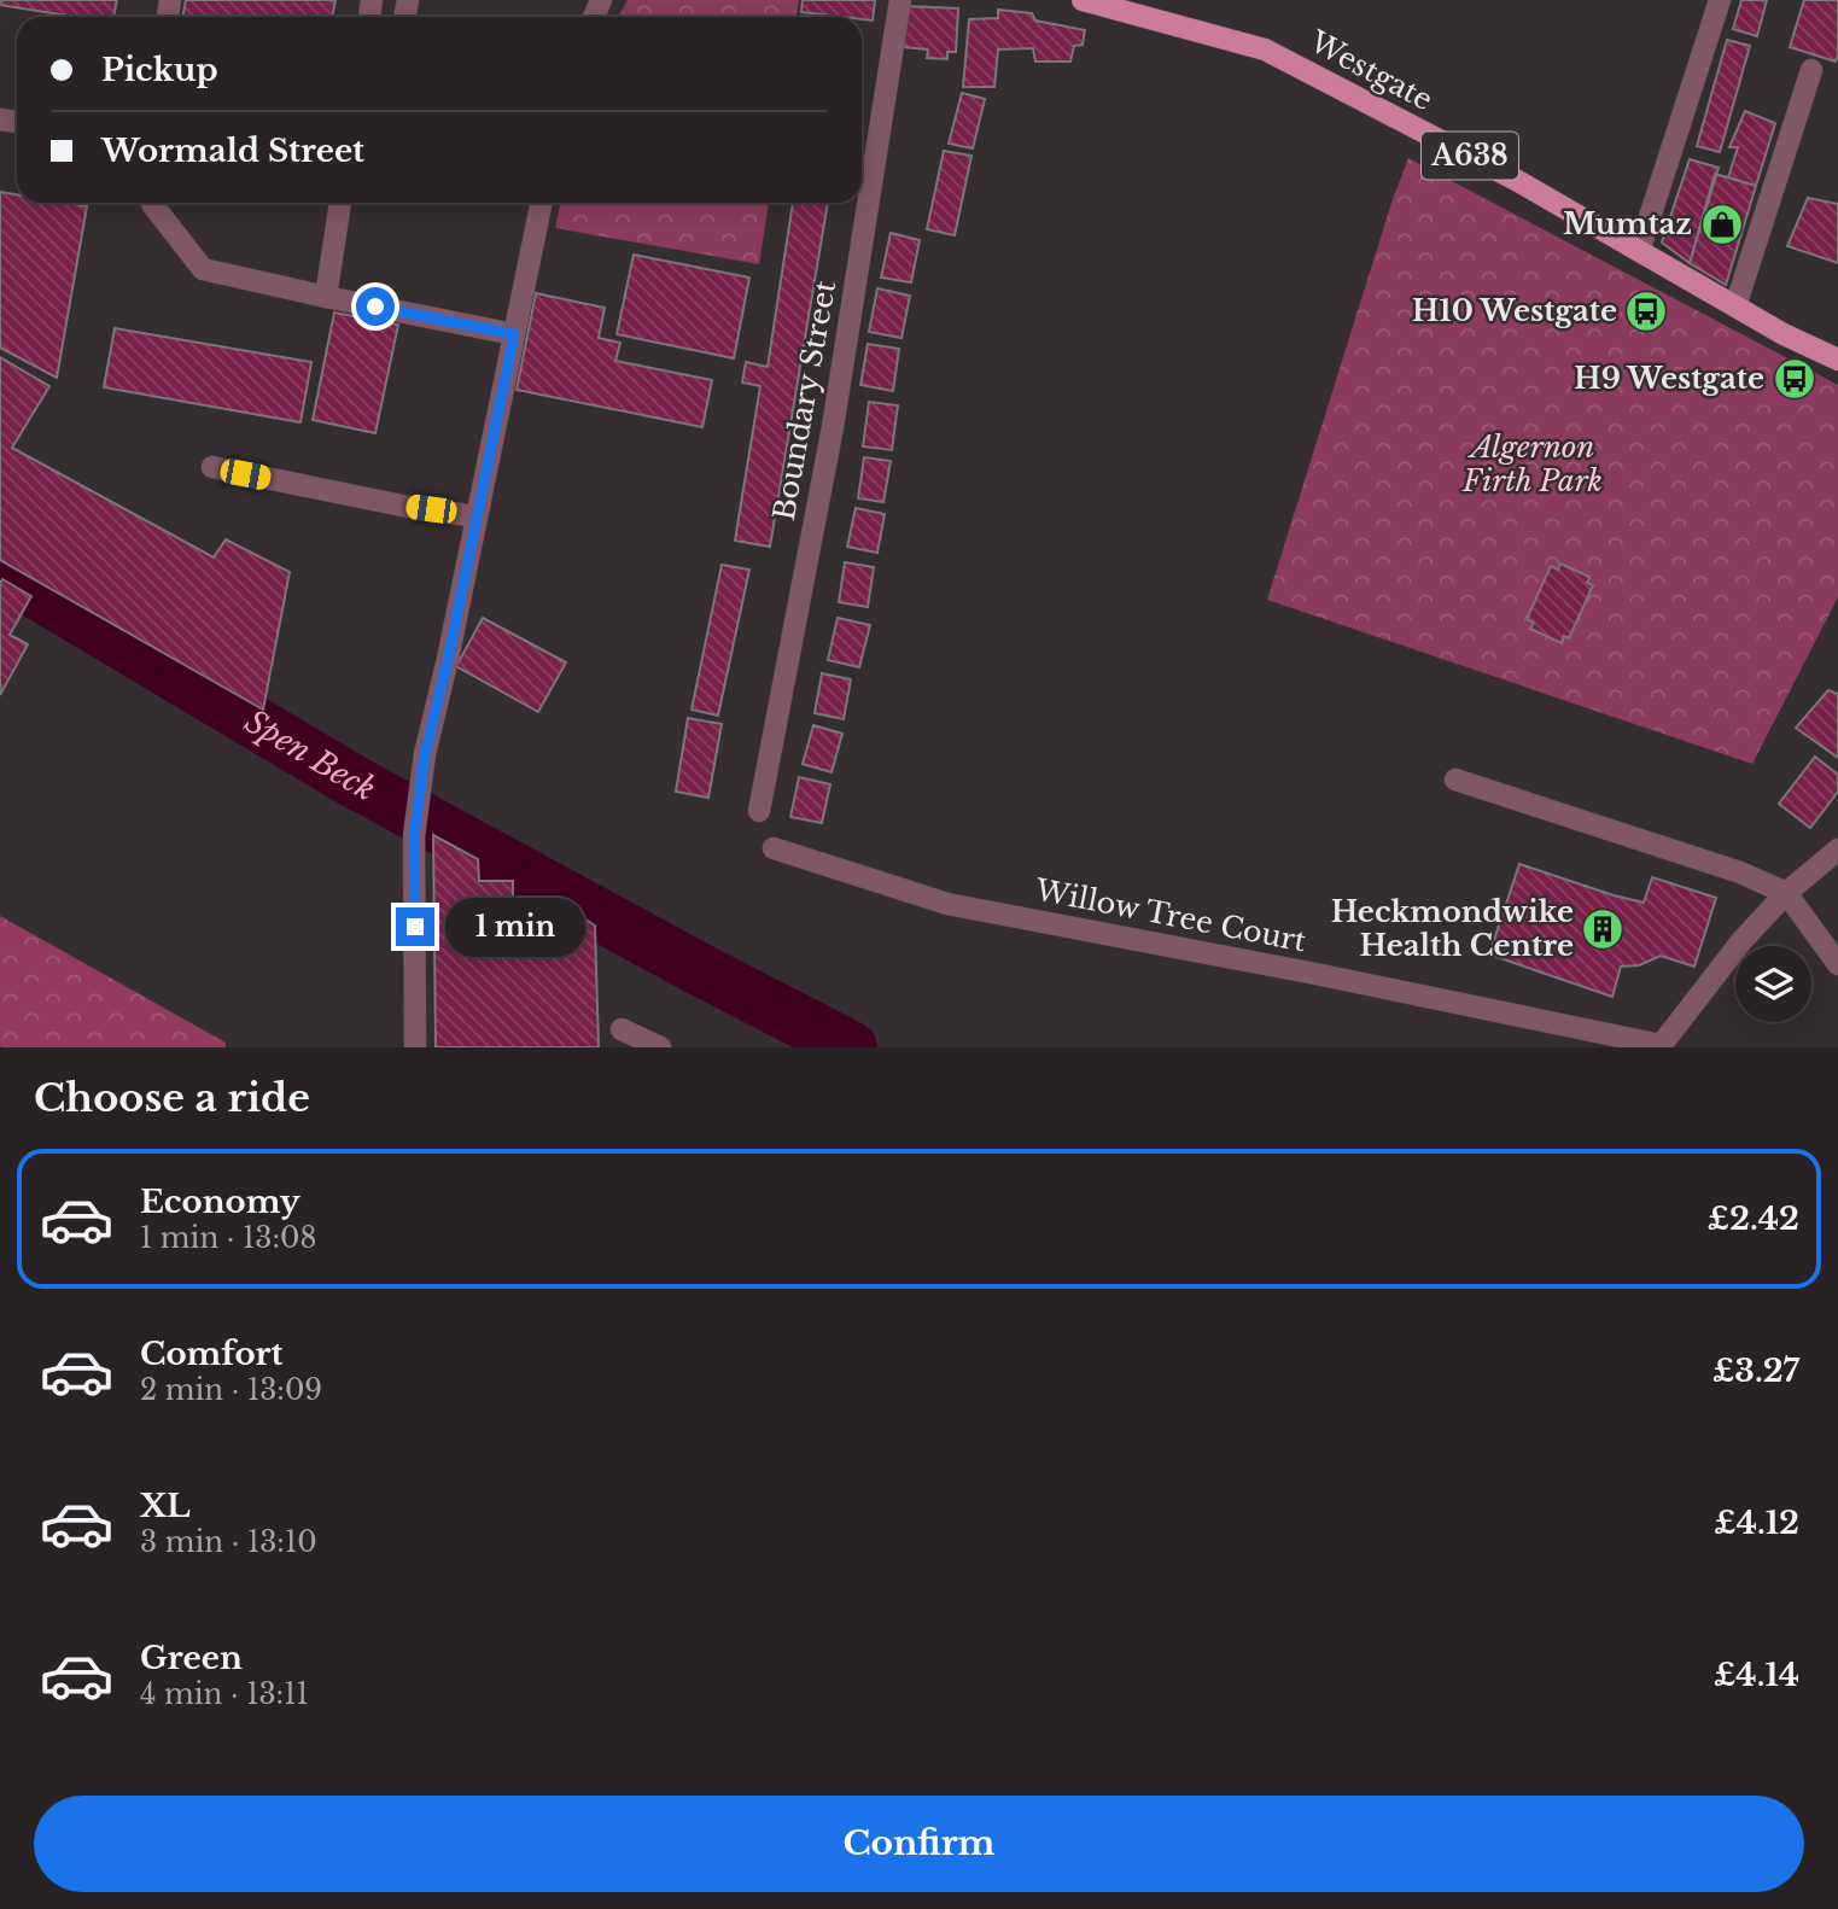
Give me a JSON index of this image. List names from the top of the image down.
{
  "streets": {
    "main road": ["Westgate", "A638"],
    "street": ["Boundary Street", "Willow Tree Court"]
  },
  "water": ["Spen Beck"],
  "parks": ["Algernon Firth Park"],
  "places": {
    "shop": ["Mumtaz"],
    "bus stop": ["H10 Westgate", "H9 Westgate"],
    "building": ["Heckmondwike Health Centre"]
  },
  "page": {
    "banner": ["Pickup", "Wormald Street"],
    "bubble": "1 min",
    "heading": "Choose a ride",
    "list": [
      {
        "name": "Economy",
        "note": "1 min · 13:08",
        "value": "£2.42"
      },
      {
        "name": "Comfort",
        "note": "2 min · 13:09",
        "value": "£3.27"
      },
      {
        "name": "XL",
        "note": "3 min · 13:10",
        "value": "£4.12"
      },
      {
        "name": "Green",
        "note": "4 min · 13:11",
        "value": "£4.14"
      }
    ],
    "buttons": "Confirm"
  }
}
